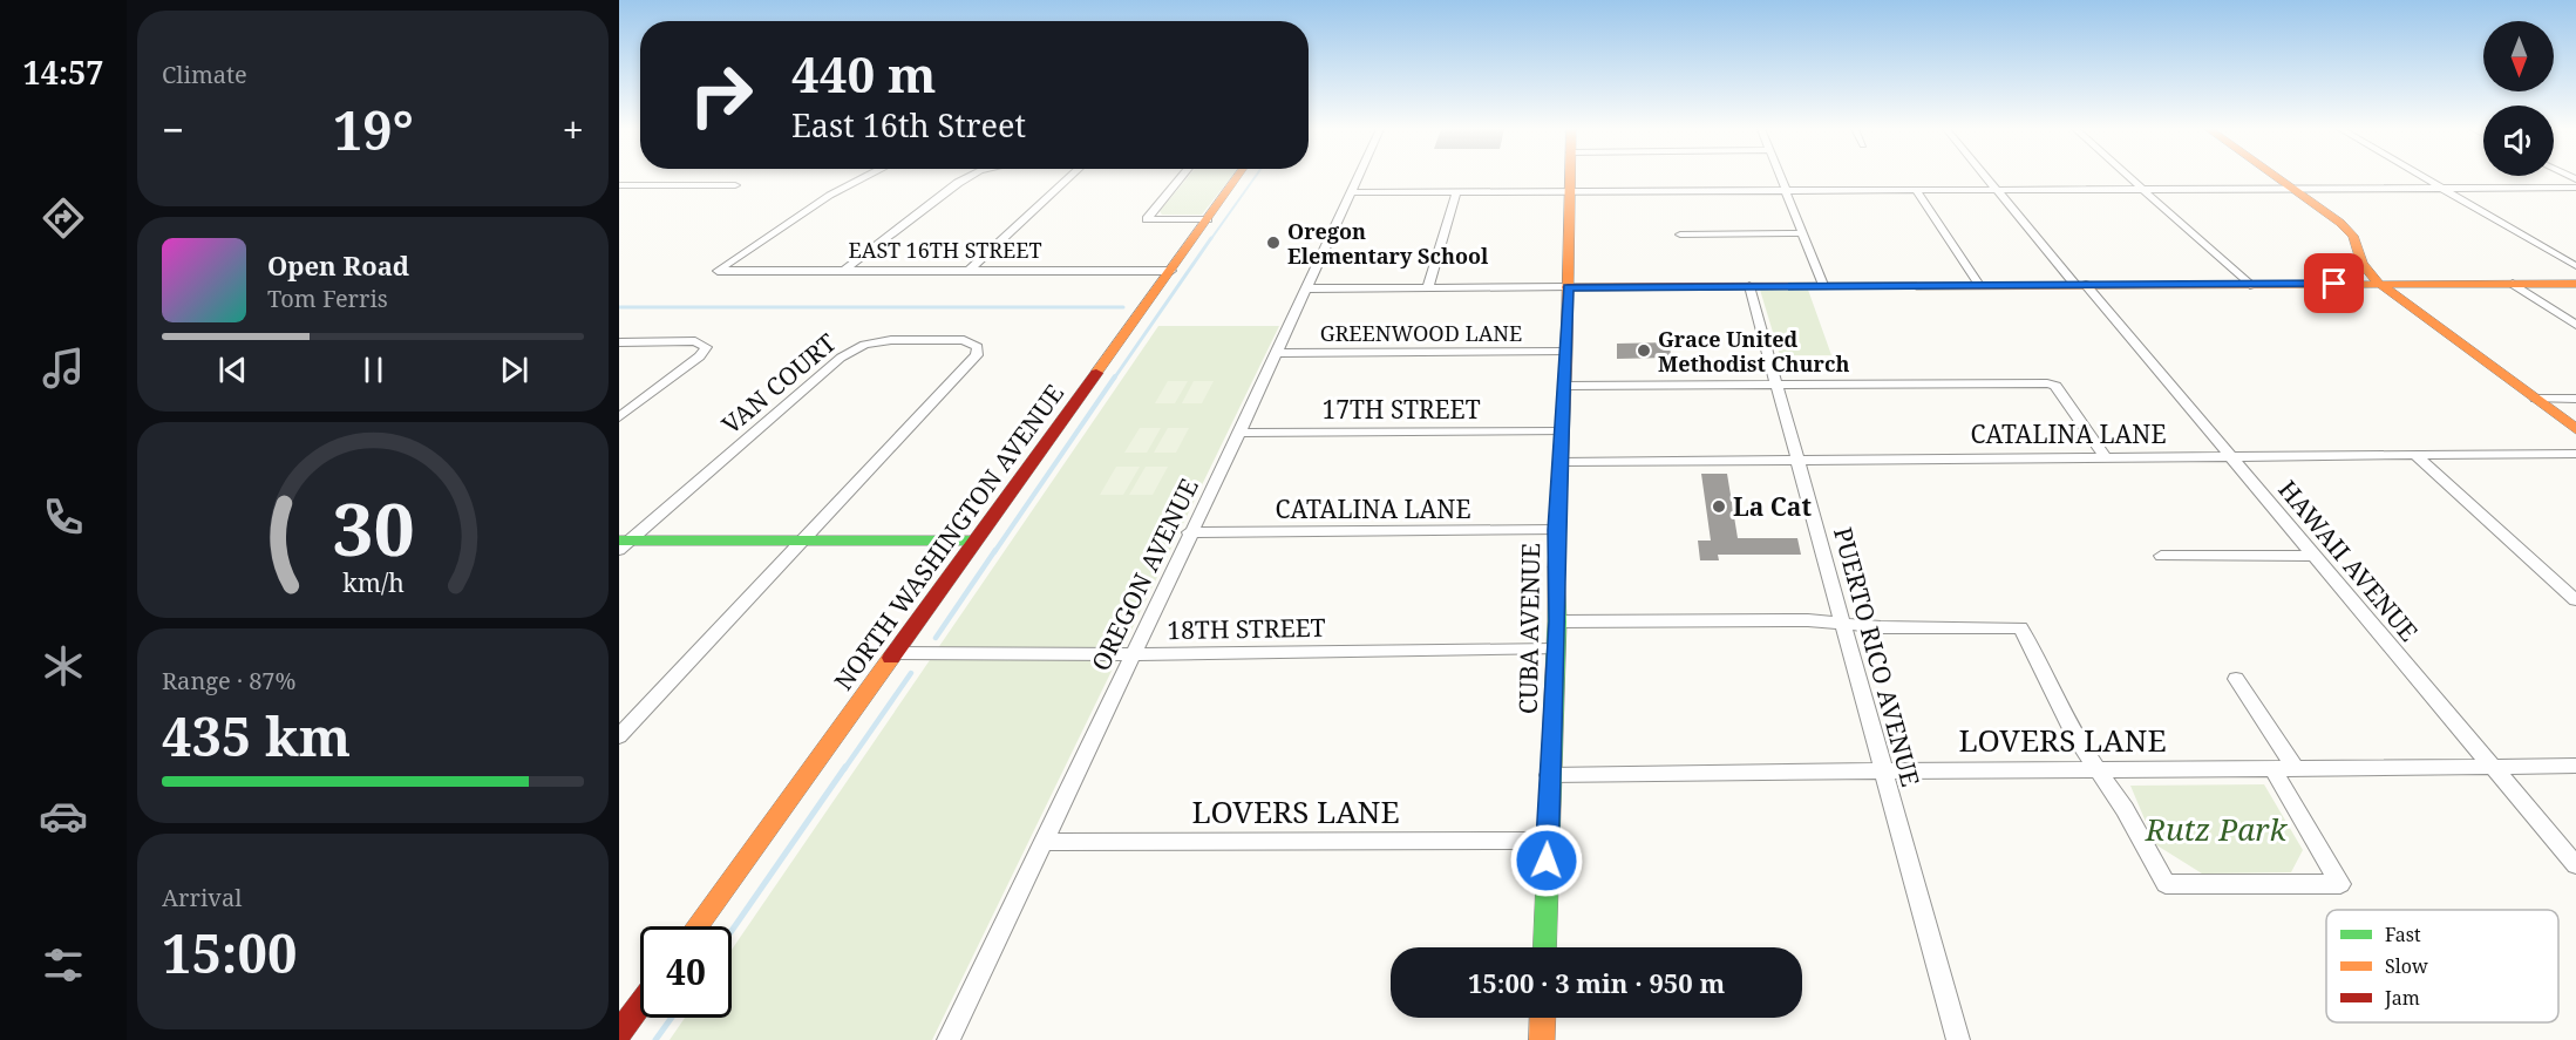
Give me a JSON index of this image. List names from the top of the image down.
{
  "streets": {
    "street": [
      "EAST 16TH STREET",
      "GREENWOOD LANE",
      "VAN COURT",
      "17TH STREET",
      "CATALINA LANE",
      "NORTH WASHINGTON AVENUE",
      "HAWAII AVENUE",
      "OREGON AVENUE",
      "18TH STREET",
      "CUBA AVENUE",
      "PUERTO RICO AVENUE",
      "LOVERS LANE"
    ]
  },
  "crossings": [
    ["EAST 16TH STREET", "NORTH WASHINGTON AVENUE"],
    ["GREENWOOD LANE", "OREGON AVENUE"],
    ["GREENWOOD LANE", "CUBA AVENUE"],
    ["17TH STREET", "OREGON AVENUE"],
    ["17TH STREET", "CUBA AVENUE"],
    ["CATALINA LANE", "HAWAII AVENUE"],
    ["CATALINA LANE", "OREGON AVENUE"],
    ["CATALINA LANE", "CUBA AVENUE"],
    ["CATALINA LANE", "PUERTO RICO AVENUE"],
    ["NORTH WASHINGTON AVENUE", "18TH STREET"],
    ["HAWAII AVENUE", "LOVERS LANE"],
    ["OREGON AVENUE", "18TH STREET"],
    ["OREGON AVENUE", "LOVERS LANE"],
    ["18TH STREET", "CUBA AVENUE"],
    ["CUBA AVENUE", "LOVERS LANE"],
    ["PUERTO RICO AVENUE", "LOVERS LANE"]
  ],
  "parks": ["Rutz Park"],
  "places": ["Oregon Elementary School", "Grace United Methodist Church", "La Cat"],
  "legend": ["Fast", "Slow", "Jam"],
  "north": "bottom",
  "page": {
    "tabs": "14:57",
    "tile": [
      "Climate",
      ["Range · 87%", "435 km"],
      ["Arrival", "15:00"]
    ],
    "turn": ["440 m", "East 16th Street"],
    "heat": ["−", "19°", "+"],
    "song": ["Open Road", "Tom Ferris"],
    "limit": "40",
    "trip": "15:00 · 3 min · 950 m",
    "gauge": ["30", "km/h"]
  }
}
